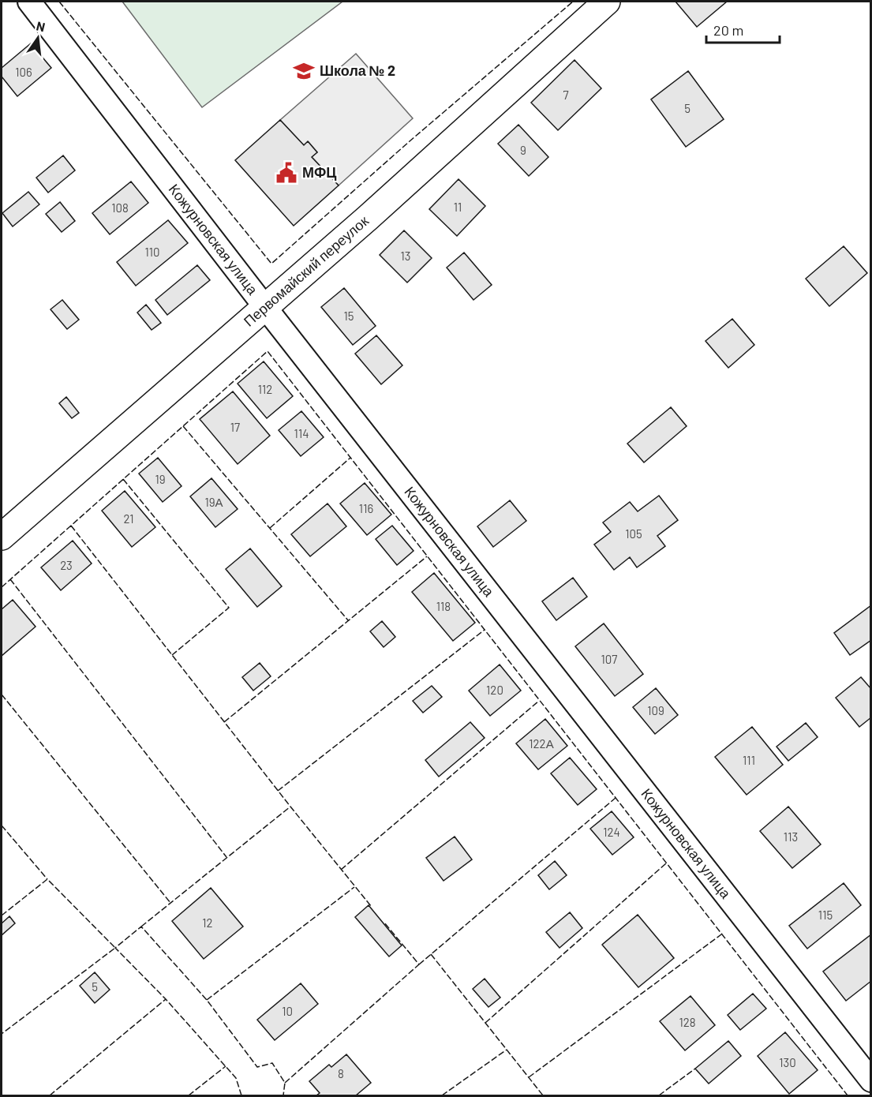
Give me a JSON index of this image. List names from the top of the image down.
{
  "streets": {
    "street": ["Кожурновская улица", "Первомайский переулок"]
  },
  "crossings": [
    ["Кожурновская улица", "Первомайский переулок"]
  ],
  "places": {
    "school or university": ["Школа № 2"],
    "public building": ["МФЦ"]
  },
  "house_numbers": [
    "106",
    "7",
    "5",
    "9",
    "11",
    "108",
    "110",
    "13",
    "15",
    "112",
    "17",
    "114",
    "19",
    "19А",
    "116",
    "21",
    "105",
    "23",
    "118",
    "107",
    "120",
    "109",
    "122А",
    "111",
    "124",
    "113",
    "115",
    "12",
    "5",
    "10",
    "128",
    "130",
    "8"
  ],
  "scale_bar": "20 m",
  "north": "top"
}
